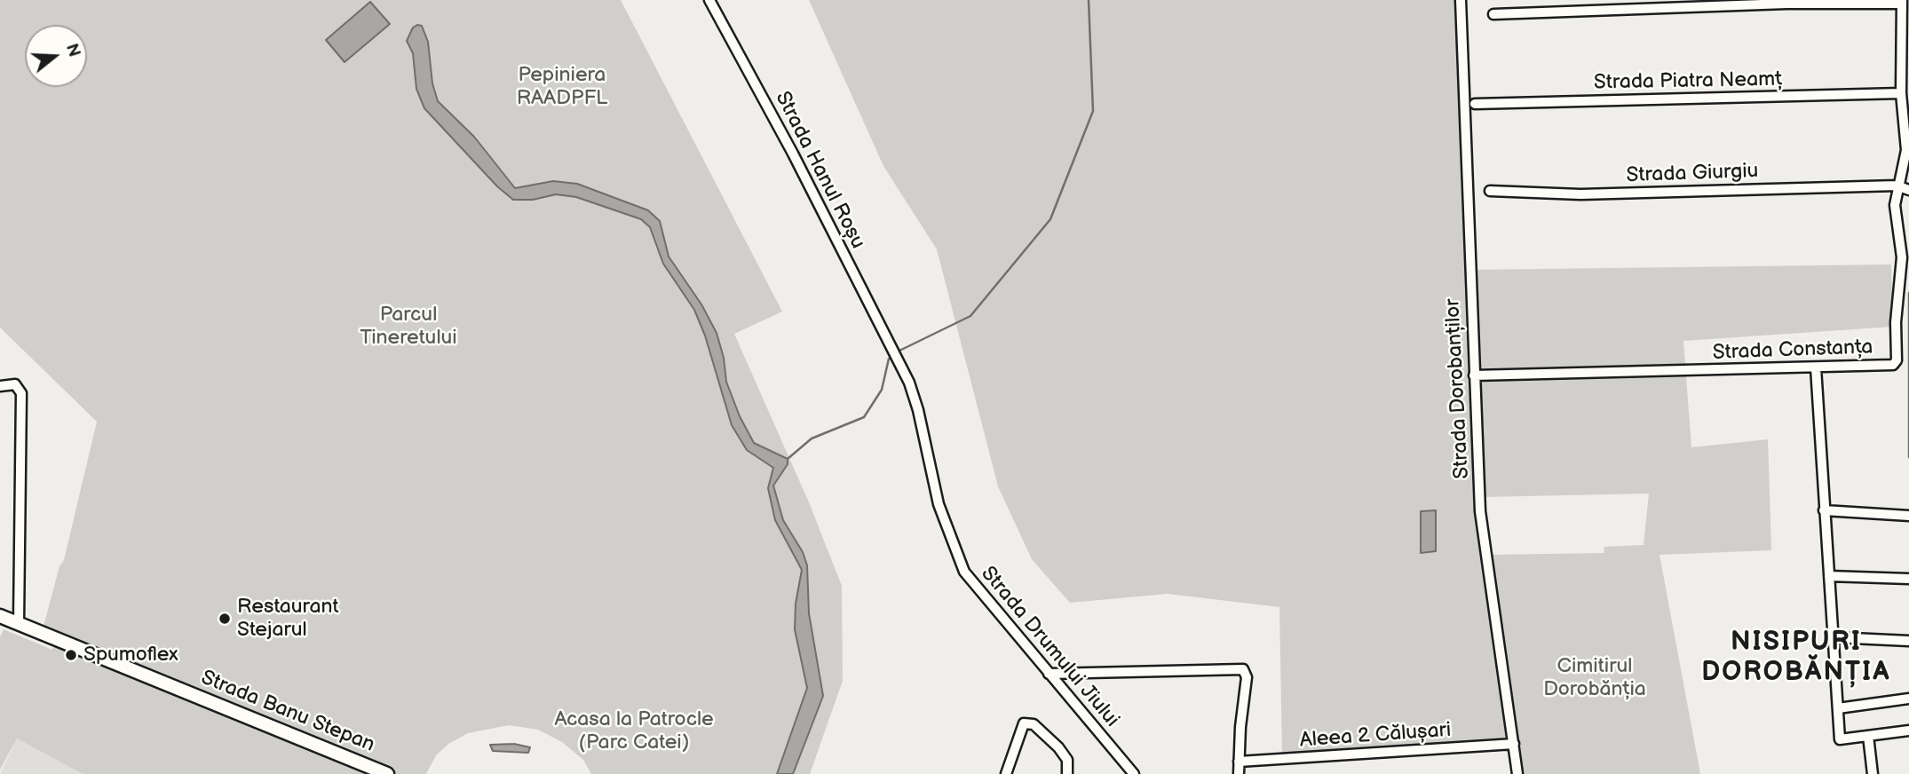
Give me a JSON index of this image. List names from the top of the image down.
{
  "streets": {
    "main road": ["Strada Banu Stepan"],
    "street": [
      "Strada Piatra Neamț",
      "Strada Hanul Roșu",
      "Strada Giurgiu",
      "Strada Constanța",
      "Strada Dorobanților",
      "Strada Drumului Jiului",
      "Aleea 2 Călușari"
    ]
  },
  "crossings": [
    ["Strada Piatra Neamț", "Strada Constanța"],
    ["Strada Hanul Roșu", "Strada Drumului Jiului"],
    ["Strada Giurgiu", "Strada Constanța"],
    ["Strada Constanța", "Strada Dorobanților"],
    ["Strada Dorobanților", "Aleea 2 Călușari"]
  ],
  "districts": ["NISIPURI DOROBĂNȚIA"],
  "parks": [
    "Pepiniera RAADPFL",
    "Parcul Tineretului",
    "Cimitirul Dorobănția",
    "Acasa la Patrocle (Parc Catei)"
  ],
  "places": ["Restaurant Stejarul", "Spumoflex"],
  "north": "right"
}
